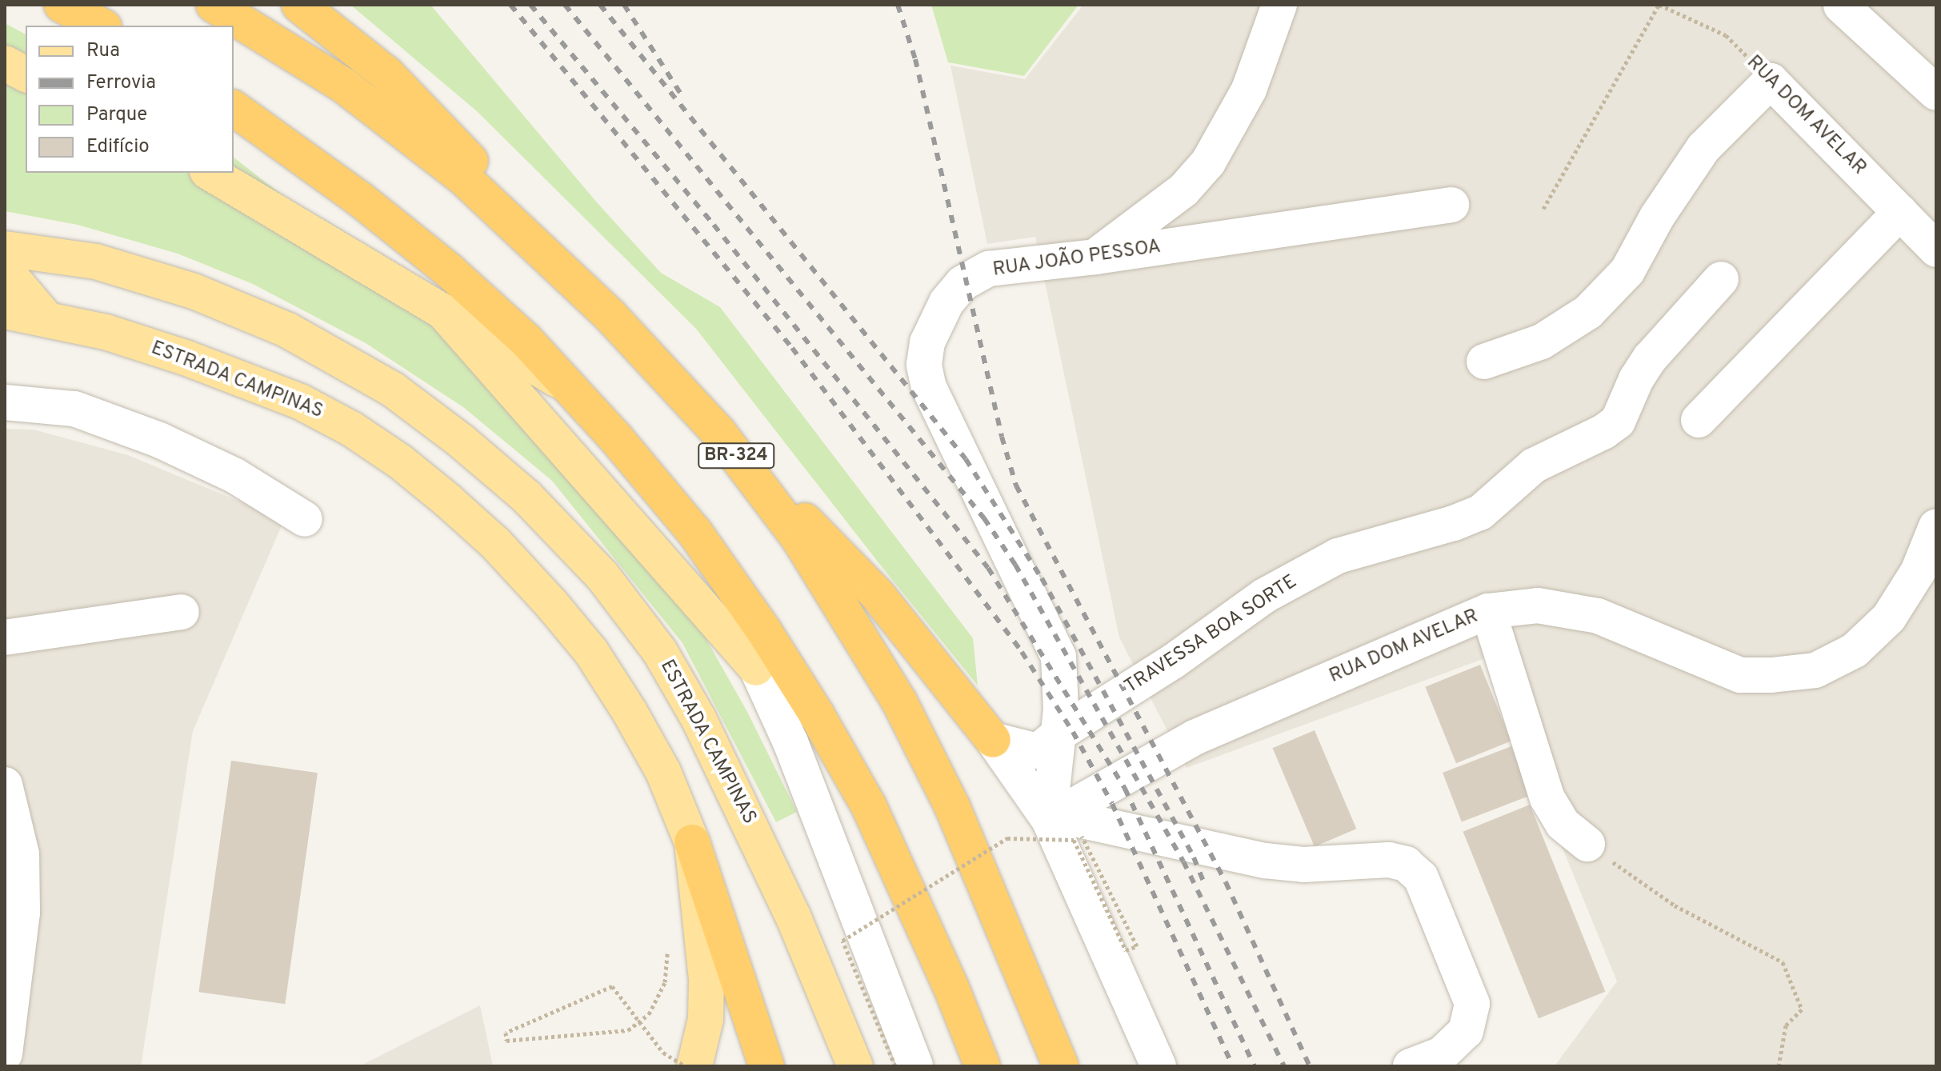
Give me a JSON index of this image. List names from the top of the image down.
{
  "streets": {
    "highway": ["BR-324"],
    "main road": ["ESTRADA CAMPINAS"],
    "street": ["RUA DOM AVELAR", "RUA JOÃO PESSOA", "TRAVESSA BOA SORTE"]
  },
  "crossings": [
    ["RUA DOM AVELAR", "RUA JOÃO PESSOA"],
    ["RUA JOÃO PESSOA", "TRAVESSA BOA SORTE"]
  ],
  "legend": [
    "Rua",
    "Ferrovia",
    "Parque",
    "Edifício"
  ]
}
